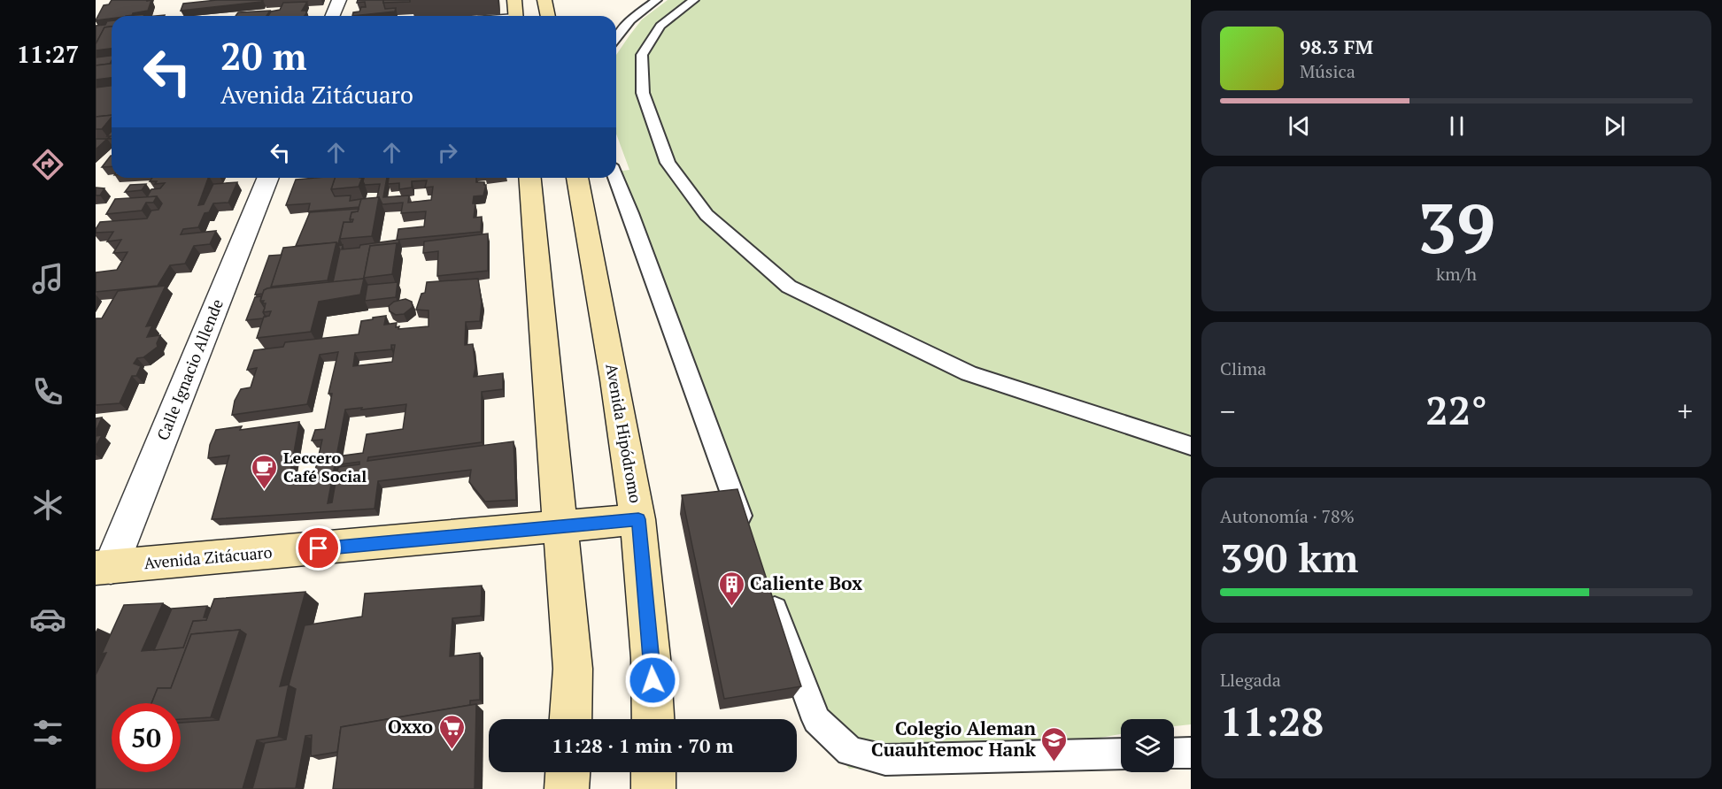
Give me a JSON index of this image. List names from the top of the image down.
{
  "streets": {
    "main road": ["Avenida Hipódromo", "Avenida Zitácuaro"],
    "street": ["Calle Ignacio Allende"]
  },
  "crossings": [
    ["Calle Ignacio Allende", "Avenida Zitácuaro"],
    ["Avenida Hipódromo", "Avenida Zitácuaro"]
  ],
  "places": {
    "cafe": ["Leccero Café Social"],
    "building": ["Caliente Box"],
    "supermarket": ["Oxxo"],
    "school or university": ["Colegio Aleman Cuauhtemoc Hank"]
  },
  "page": {
    "tabs": "11:27",
    "turn": ["20 m", "Avenida Zitácuaro"],
    "song": ["98.3 FM", "Música"],
    "tile": [
      ["39", "km/h"],
      "Clima",
      ["Autonomía · 78%", "390 km"],
      ["Llegada", "11:28"]
    ],
    "heat": ["−", "22°", "+"],
    "limit": "50",
    "trip": "11:28 · 1 min · 70 m"
  }
}
